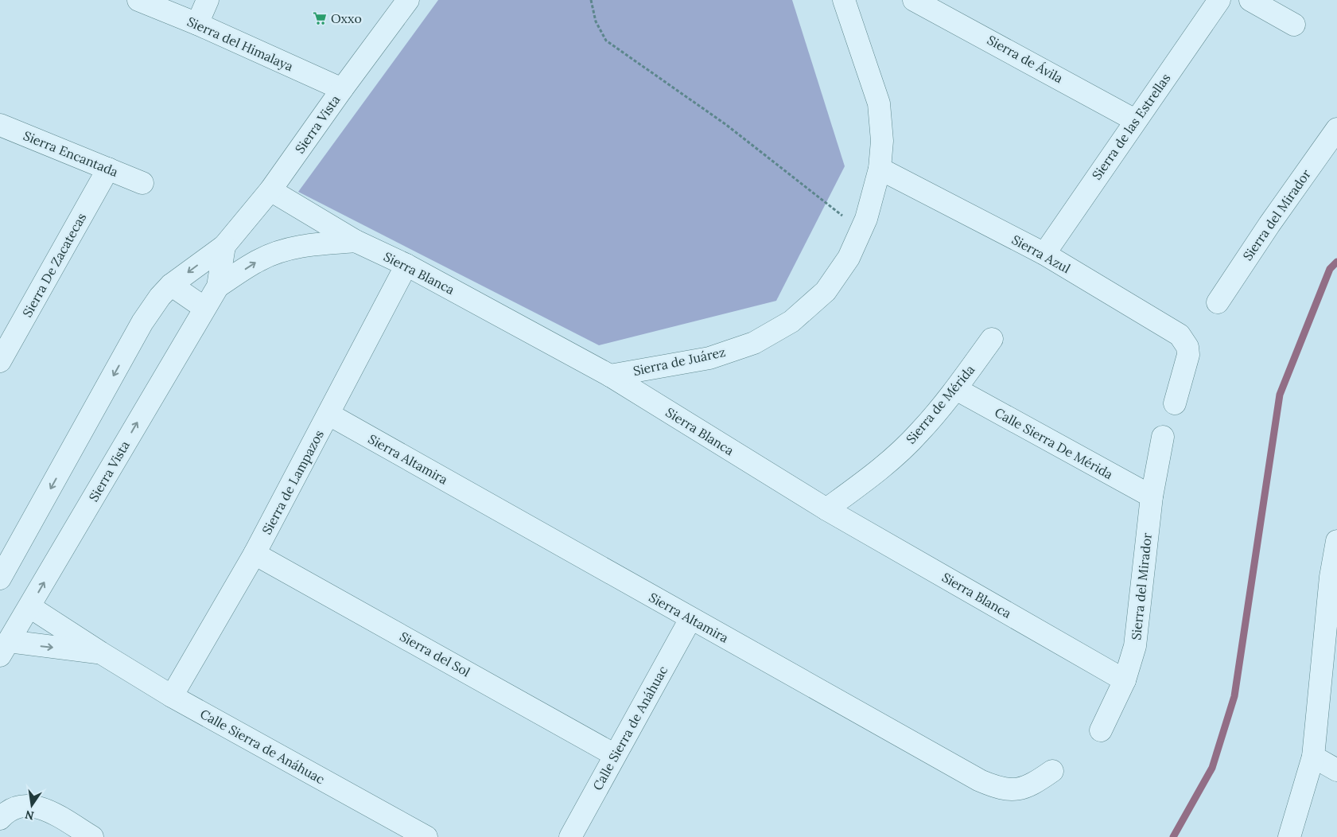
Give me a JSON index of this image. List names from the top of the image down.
{
  "streets": {
    "street": [
      "Sierra del Himalaya",
      "Sierra de Ávila",
      "Sierra Vista",
      "Sierra de las Estrellas",
      "Sierra Encantada",
      "Sierra del Mirador",
      "Sierra Azul",
      "Sierra De Zacatecas",
      "Sierra Blanca",
      "Sierra de Juárez",
      "Sierra de Mérida",
      "Calle Sierra De Mérida",
      "Sierra Altamira",
      "Sierra de Lampazos",
      "Sierra del Sol",
      "Calle Sierra de Anáhuac"
    ]
  },
  "crossings": [
    ["Sierra del Himalaya", "Sierra Vista"],
    ["Sierra de Ávila", "Sierra de las Estrellas"],
    ["Sierra Vista", "Sierra Blanca"],
    ["Sierra Vista", "Calle Sierra de Anáhuac"],
    ["Sierra de las Estrellas", "Sierra Azul"],
    ["Sierra Encantada", "Sierra De Zacatecas"],
    ["Sierra del Mirador", "Sierra Blanca"],
    ["Sierra del Mirador", "Calle Sierra De Mérida"],
    ["Sierra Azul", "Sierra de Juárez"],
    ["Sierra Blanca", "Sierra de Juárez"],
    ["Sierra Blanca", "Sierra de Mérida"],
    ["Sierra Blanca", "Sierra de Lampazos"],
    ["Sierra de Mérida", "Calle Sierra De Mérida"],
    ["Sierra Altamira", "Sierra de Lampazos"],
    ["Sierra Altamira", "Calle Sierra de Anáhuac"],
    ["Sierra de Lampazos", "Sierra del Sol"],
    ["Sierra de Lampazos", "Calle Sierra de Anáhuac"],
    ["Sierra del Sol", "Calle Sierra de Anáhuac"]
  ],
  "places": {
    "supermarket": ["Oxxo"]
  },
  "north": "bottom"
}
